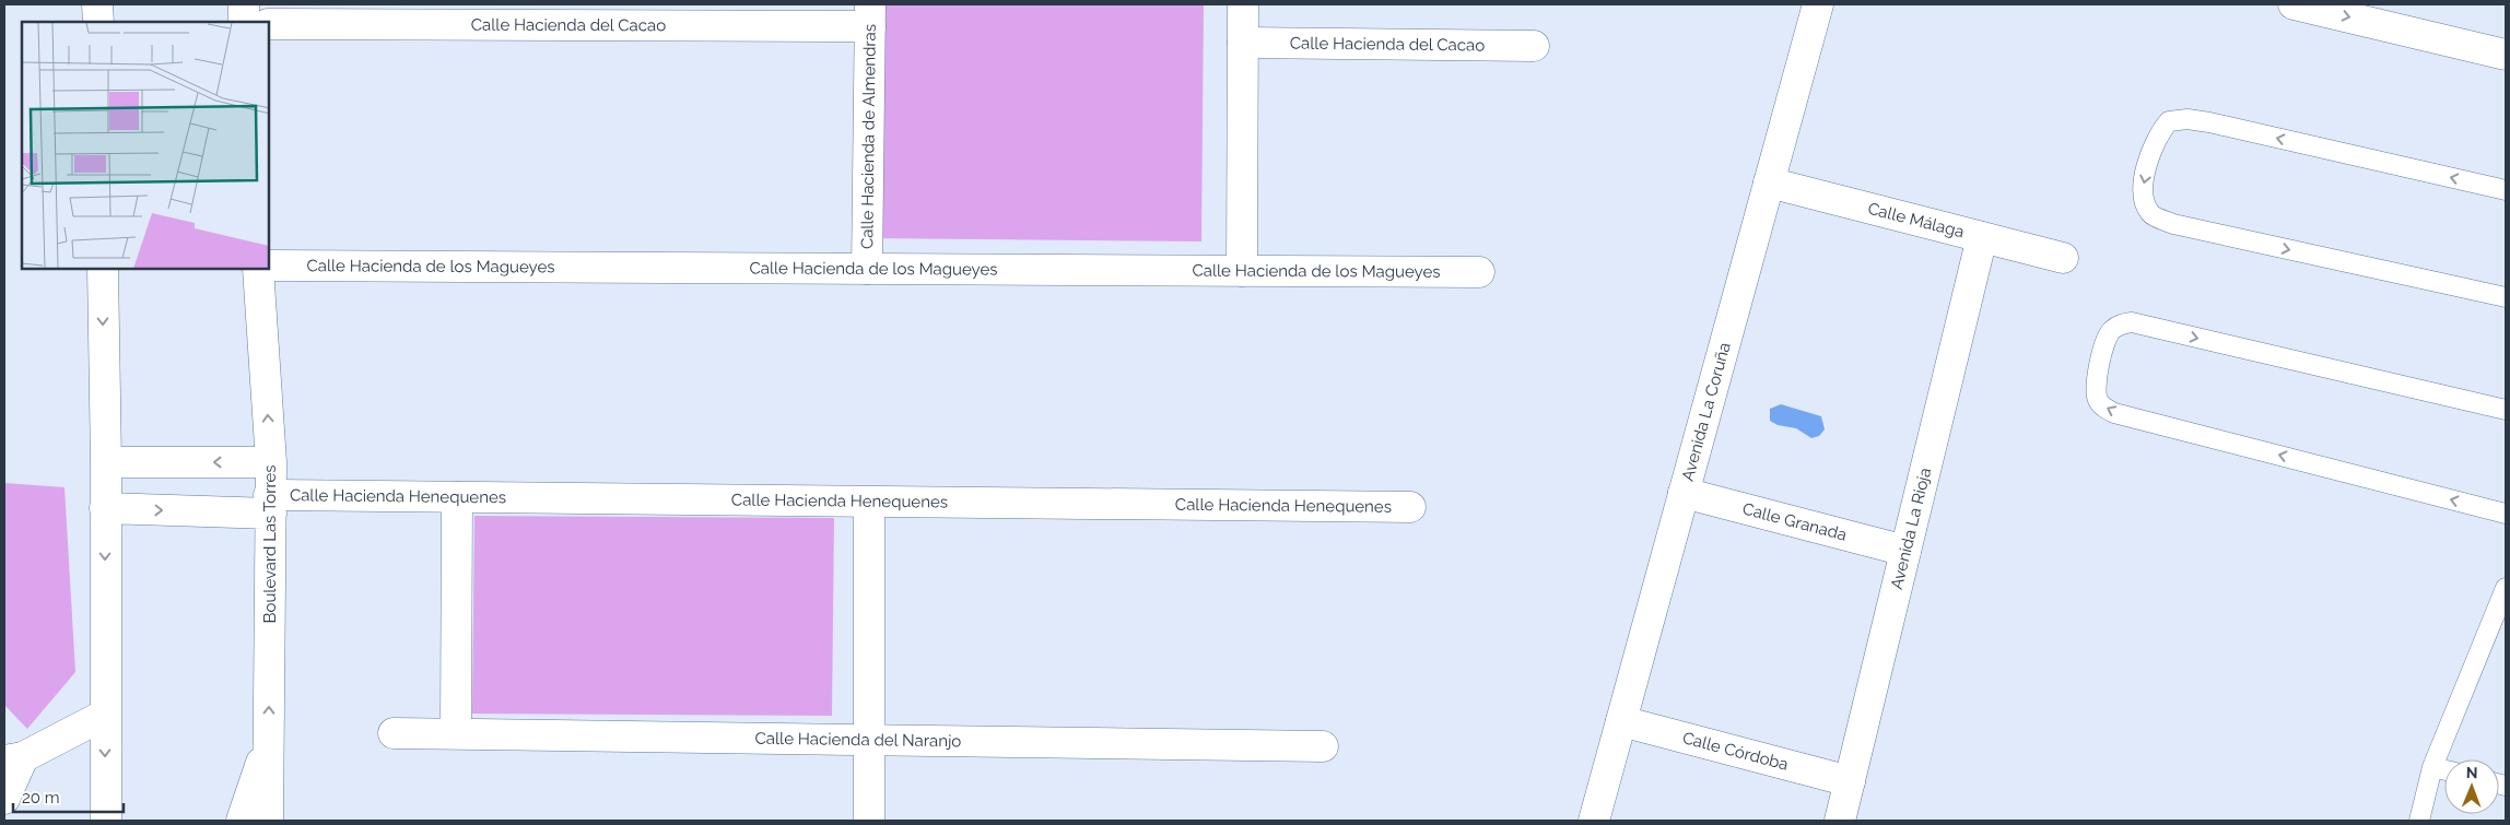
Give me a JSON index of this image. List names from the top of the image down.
{
  "streets": {
    "street": [
      "Calle Hacienda del Cacao",
      "Calle Hacienda de Almendras",
      "Calle Málaga",
      "Calle Hacienda de los Magueyes",
      "Avenida La Coruña",
      "Calle Hacienda Henequenes",
      "Calle Granada",
      "Avenida La Rioja",
      "Boulevard Las Torres",
      "Calle Hacienda del Naranjo",
      "Calle Córdoba"
    ]
  },
  "crossings": [
    ["Calle Hacienda del Cacao", "Calle Hacienda de Almendras"],
    ["Calle Hacienda de Almendras", "Calle Hacienda de los Magueyes"],
    ["Calle Málaga", "Avenida La Coruña"],
    ["Calle Málaga", "Avenida La Rioja"],
    ["Avenida La Coruña", "Calle Granada"],
    ["Avenida La Coruña", "Calle Córdoba"],
    ["Calle Hacienda Henequenes", "Boulevard Las Torres"],
    ["Calle Granada", "Avenida La Rioja"],
    ["Avenida La Rioja", "Calle Córdoba"]
  ],
  "scale_bar": "20 m",
  "north": "top"
}
